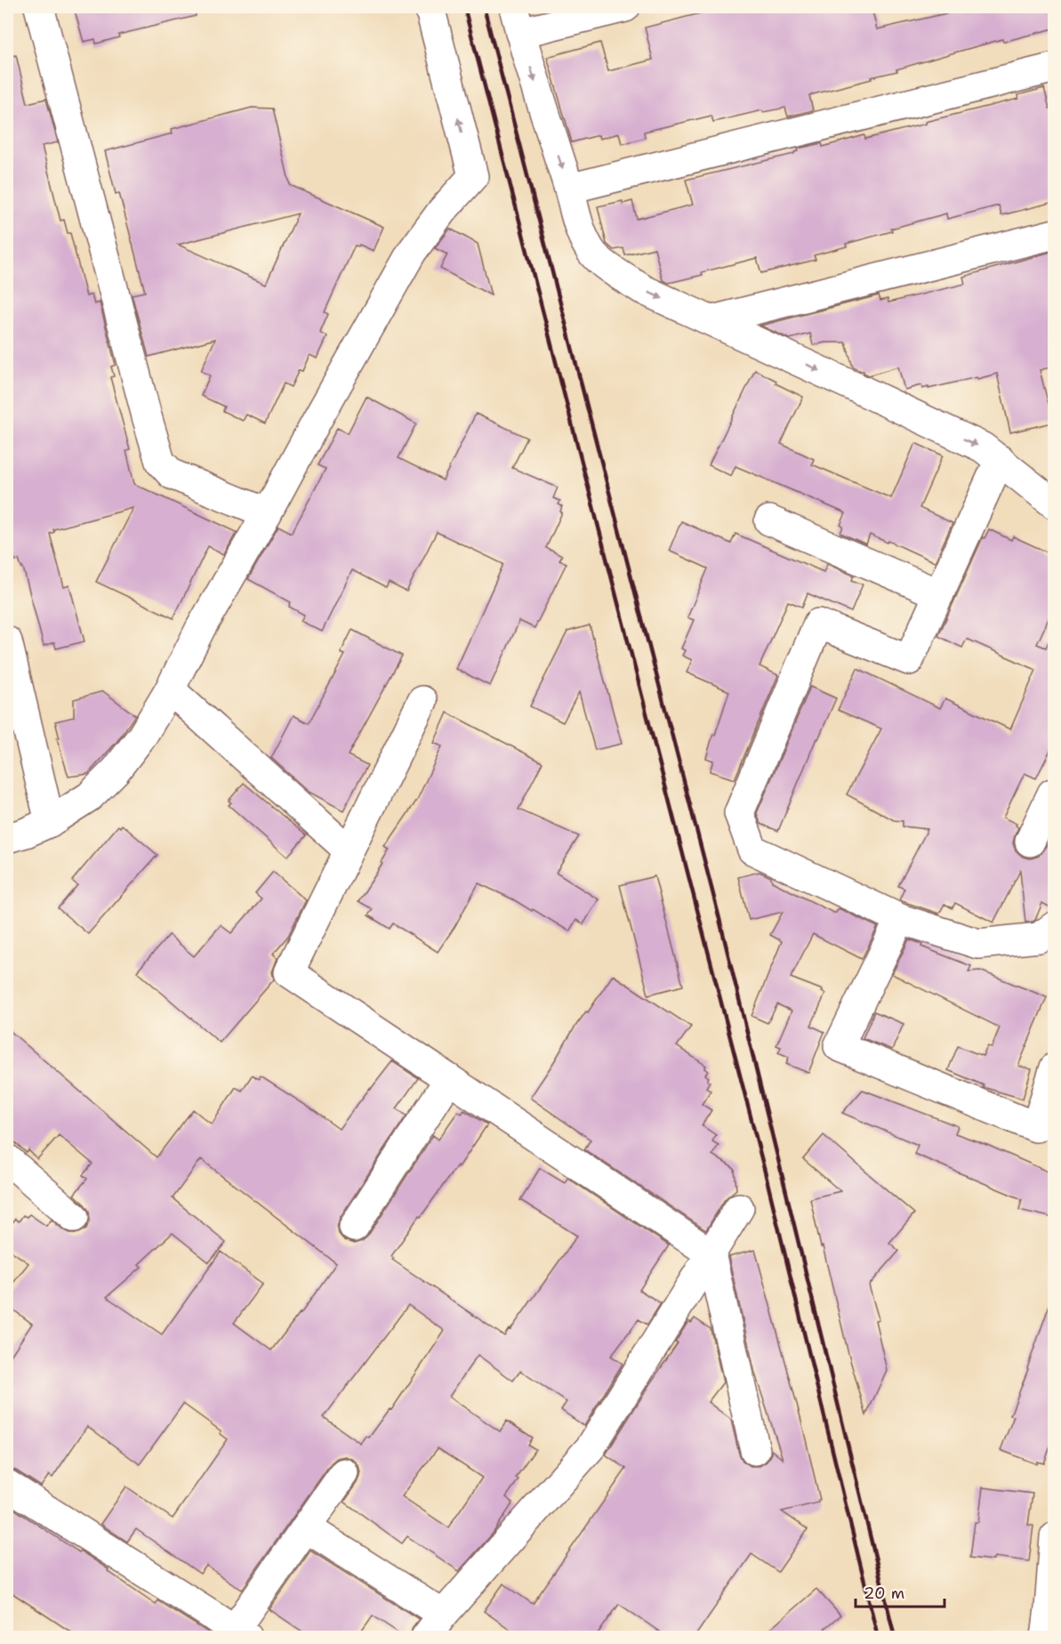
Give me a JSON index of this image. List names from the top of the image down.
{
  "scale_bar": "20 m"
}
